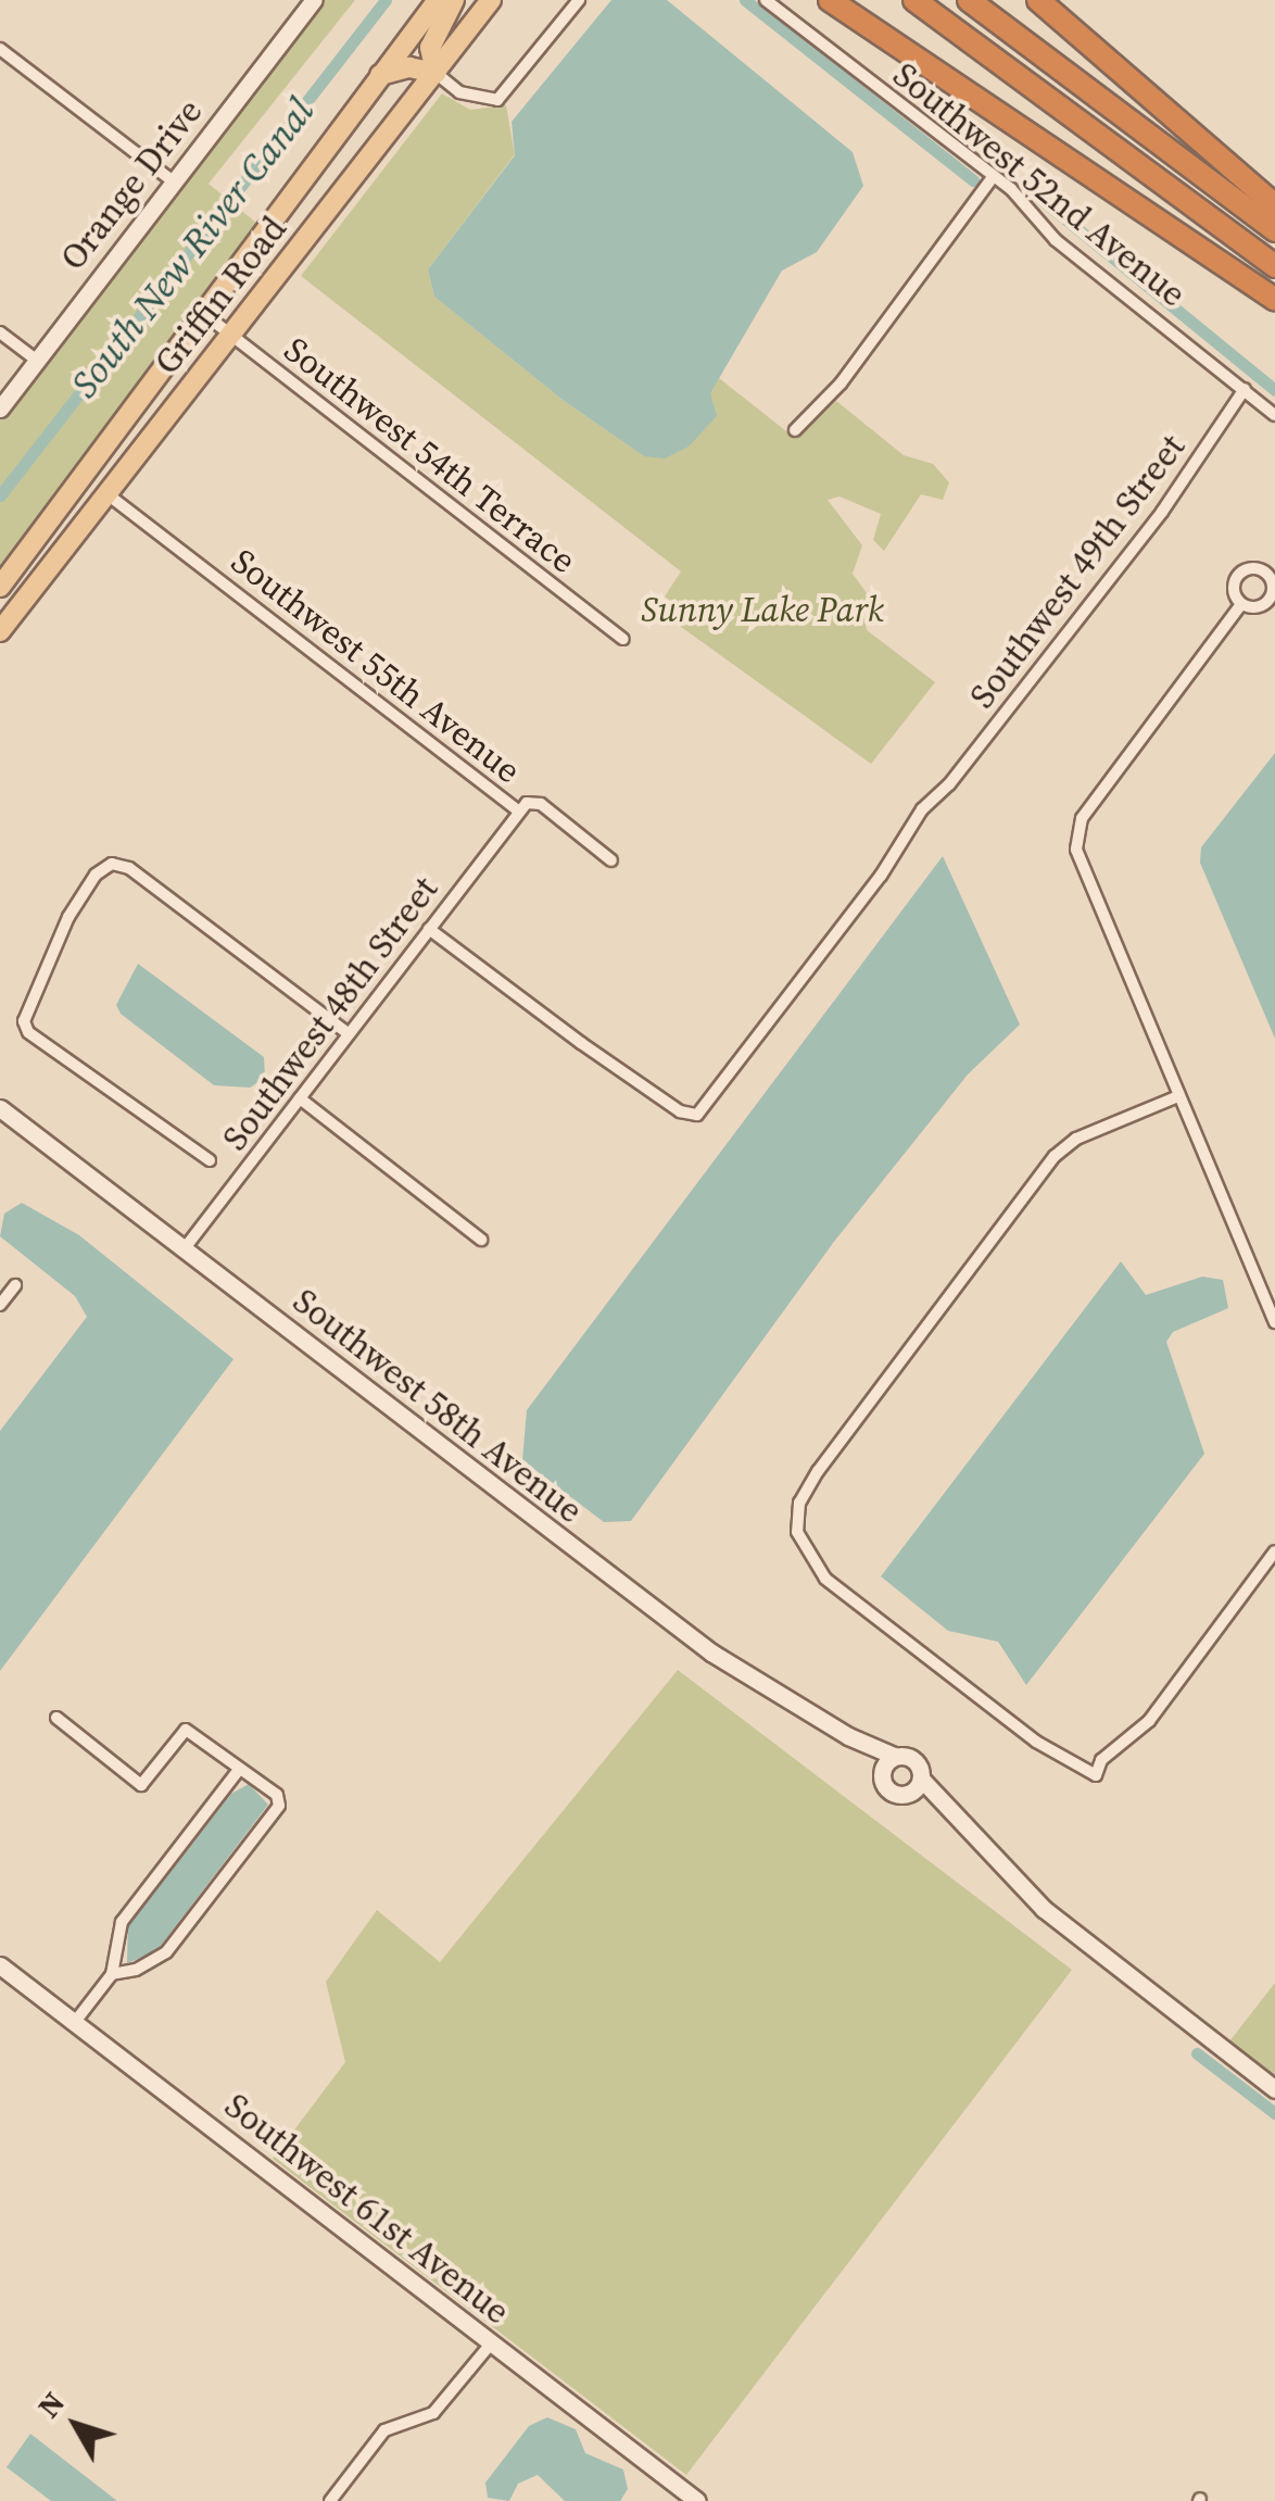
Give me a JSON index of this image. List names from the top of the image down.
{
  "streets": {
    "main road": ["Griffin Road"],
    "street": [
      "Orange Drive",
      "Southwest 52nd Avenue",
      "Southwest 54th Terrace",
      "Southwest 49th Street",
      "Southwest 55th Avenue",
      "Southwest 48th Street",
      "Southwest 58th Avenue",
      "Southwest 61st Avenue"
    ]
  },
  "crossings": [
    ["Southwest 52nd Avenue", "Southwest 49th Street"],
    ["Griffin Road", "Southwest 54th Terrace"],
    ["Griffin Road", "Southwest 55th Avenue"],
    ["Southwest 49th Street", "Southwest 48th Street"],
    ["Southwest 55th Avenue", "Southwest 48th Street"],
    ["Southwest 48th Street", "Southwest 58th Avenue"]
  ],
  "water": ["South New River Canal"],
  "parks": ["Sunny Lake Park"],
  "north": "top left"
}
